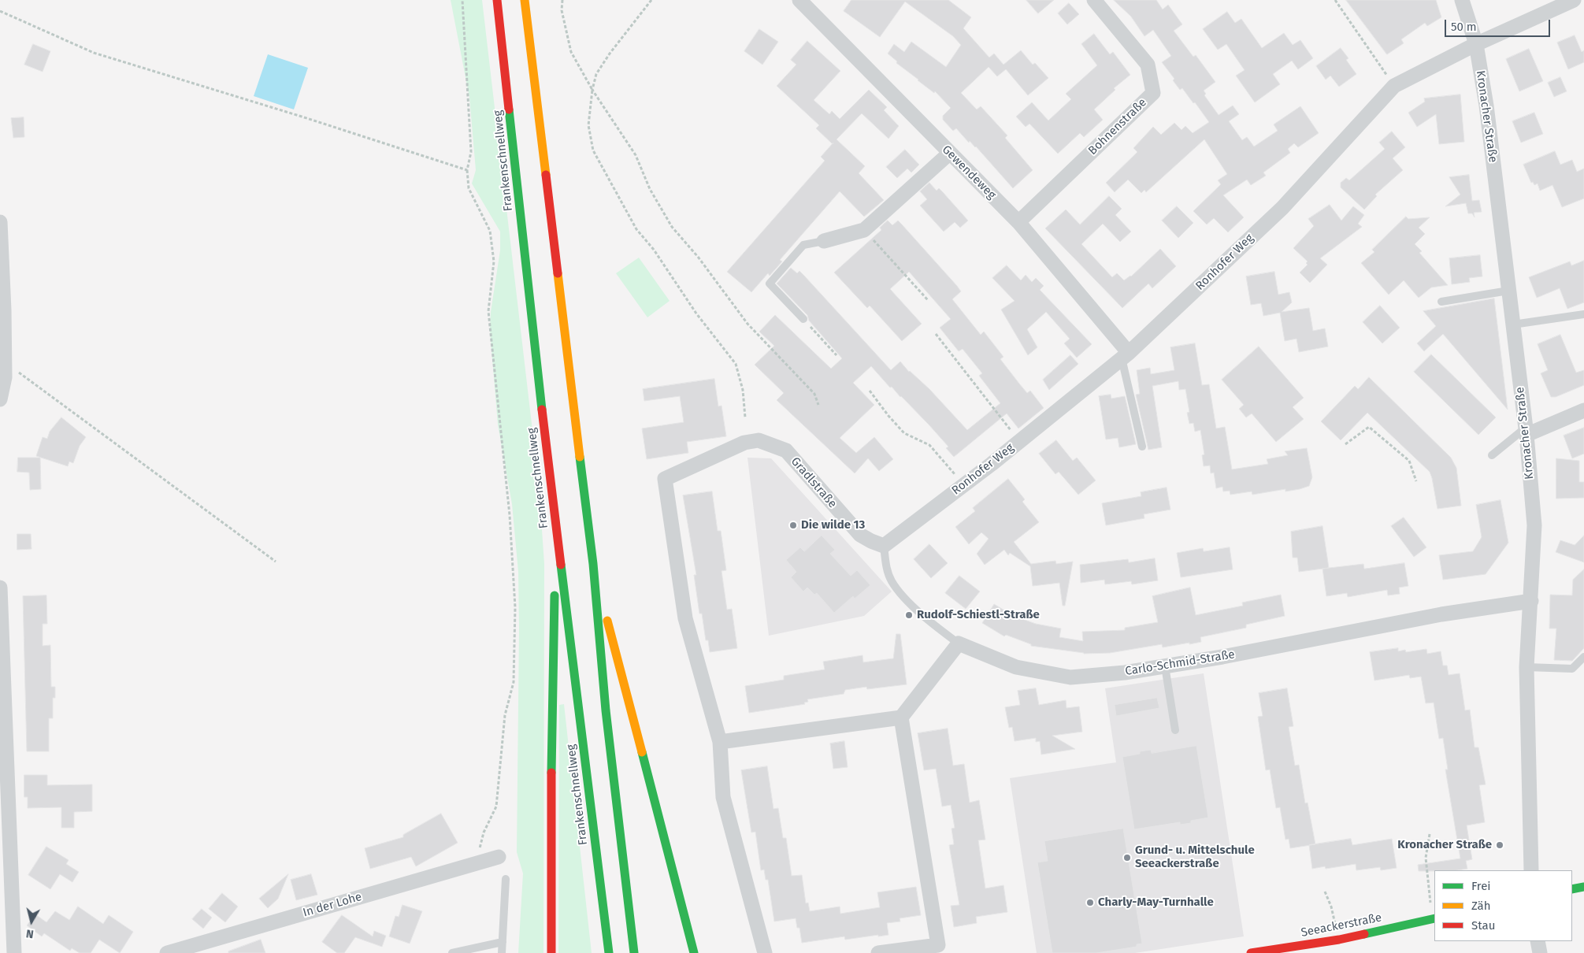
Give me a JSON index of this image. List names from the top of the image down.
{
  "streets": {
    "main road": ["Frankenschnellweg", "Seeackerstraße"],
    "street": [
      "Kronacher Straße",
      "Bohnenstraße",
      "Gewendeweg",
      "Ronhofer Weg",
      "Gradlstraße",
      "Carlo-Schmid-Straße",
      "In der Lohe"
    ]
  },
  "crossings": [
    ["Kronacher Straße", "Ronhofer Weg"],
    ["Kronacher Straße", "Carlo-Schmid-Straße"],
    ["Bohnenstraße", "Gewendeweg"],
    ["Gewendeweg", "Ronhofer Weg"],
    ["Ronhofer Weg", "Gradlstraße"],
    ["Ronhofer Weg", "Carlo-Schmid-Straße"],
    ["Gradlstraße", "Carlo-Schmid-Straße"]
  ],
  "places": [
    "Die wilde 13",
    "Rudolf-Schiestl-Straße",
    "Kronacher Straße",
    "Grund- u. Mittelschule Seeackerstraße",
    "Charly-May-Turnhalle"
  ],
  "legend": ["Frei", "Zäh", "Stau"],
  "scale_bar": "50 m",
  "north": "bottom"
}
